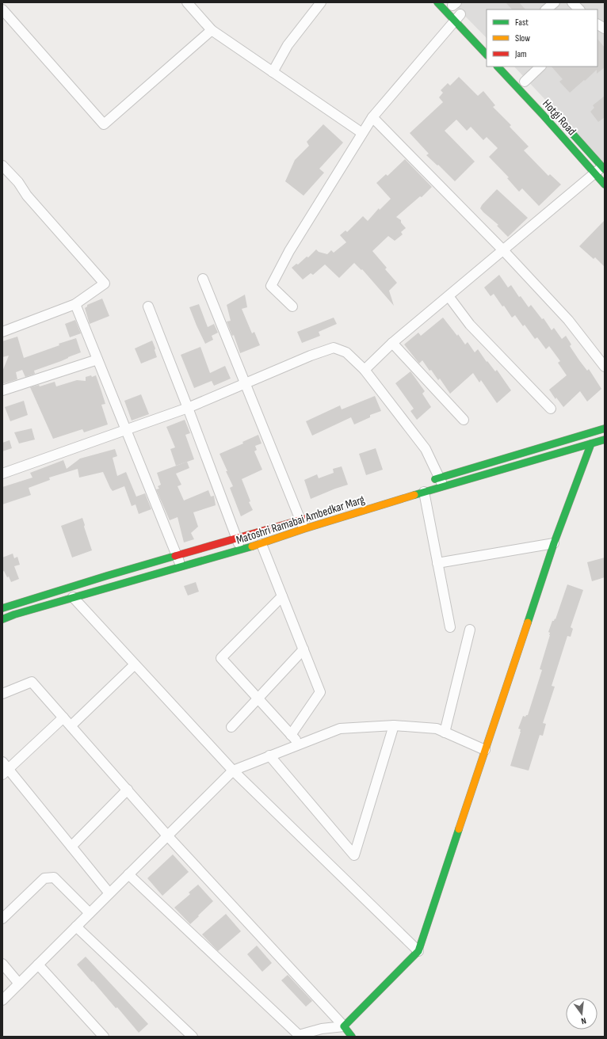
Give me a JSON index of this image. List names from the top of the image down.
{
  "streets": {
    "street": ["Hotgi Road", "Matoshri Ramabai Ambedkar Marg"]
  },
  "legend": ["Fast", "Slow", "Jam"],
  "north": "bottom"
}
